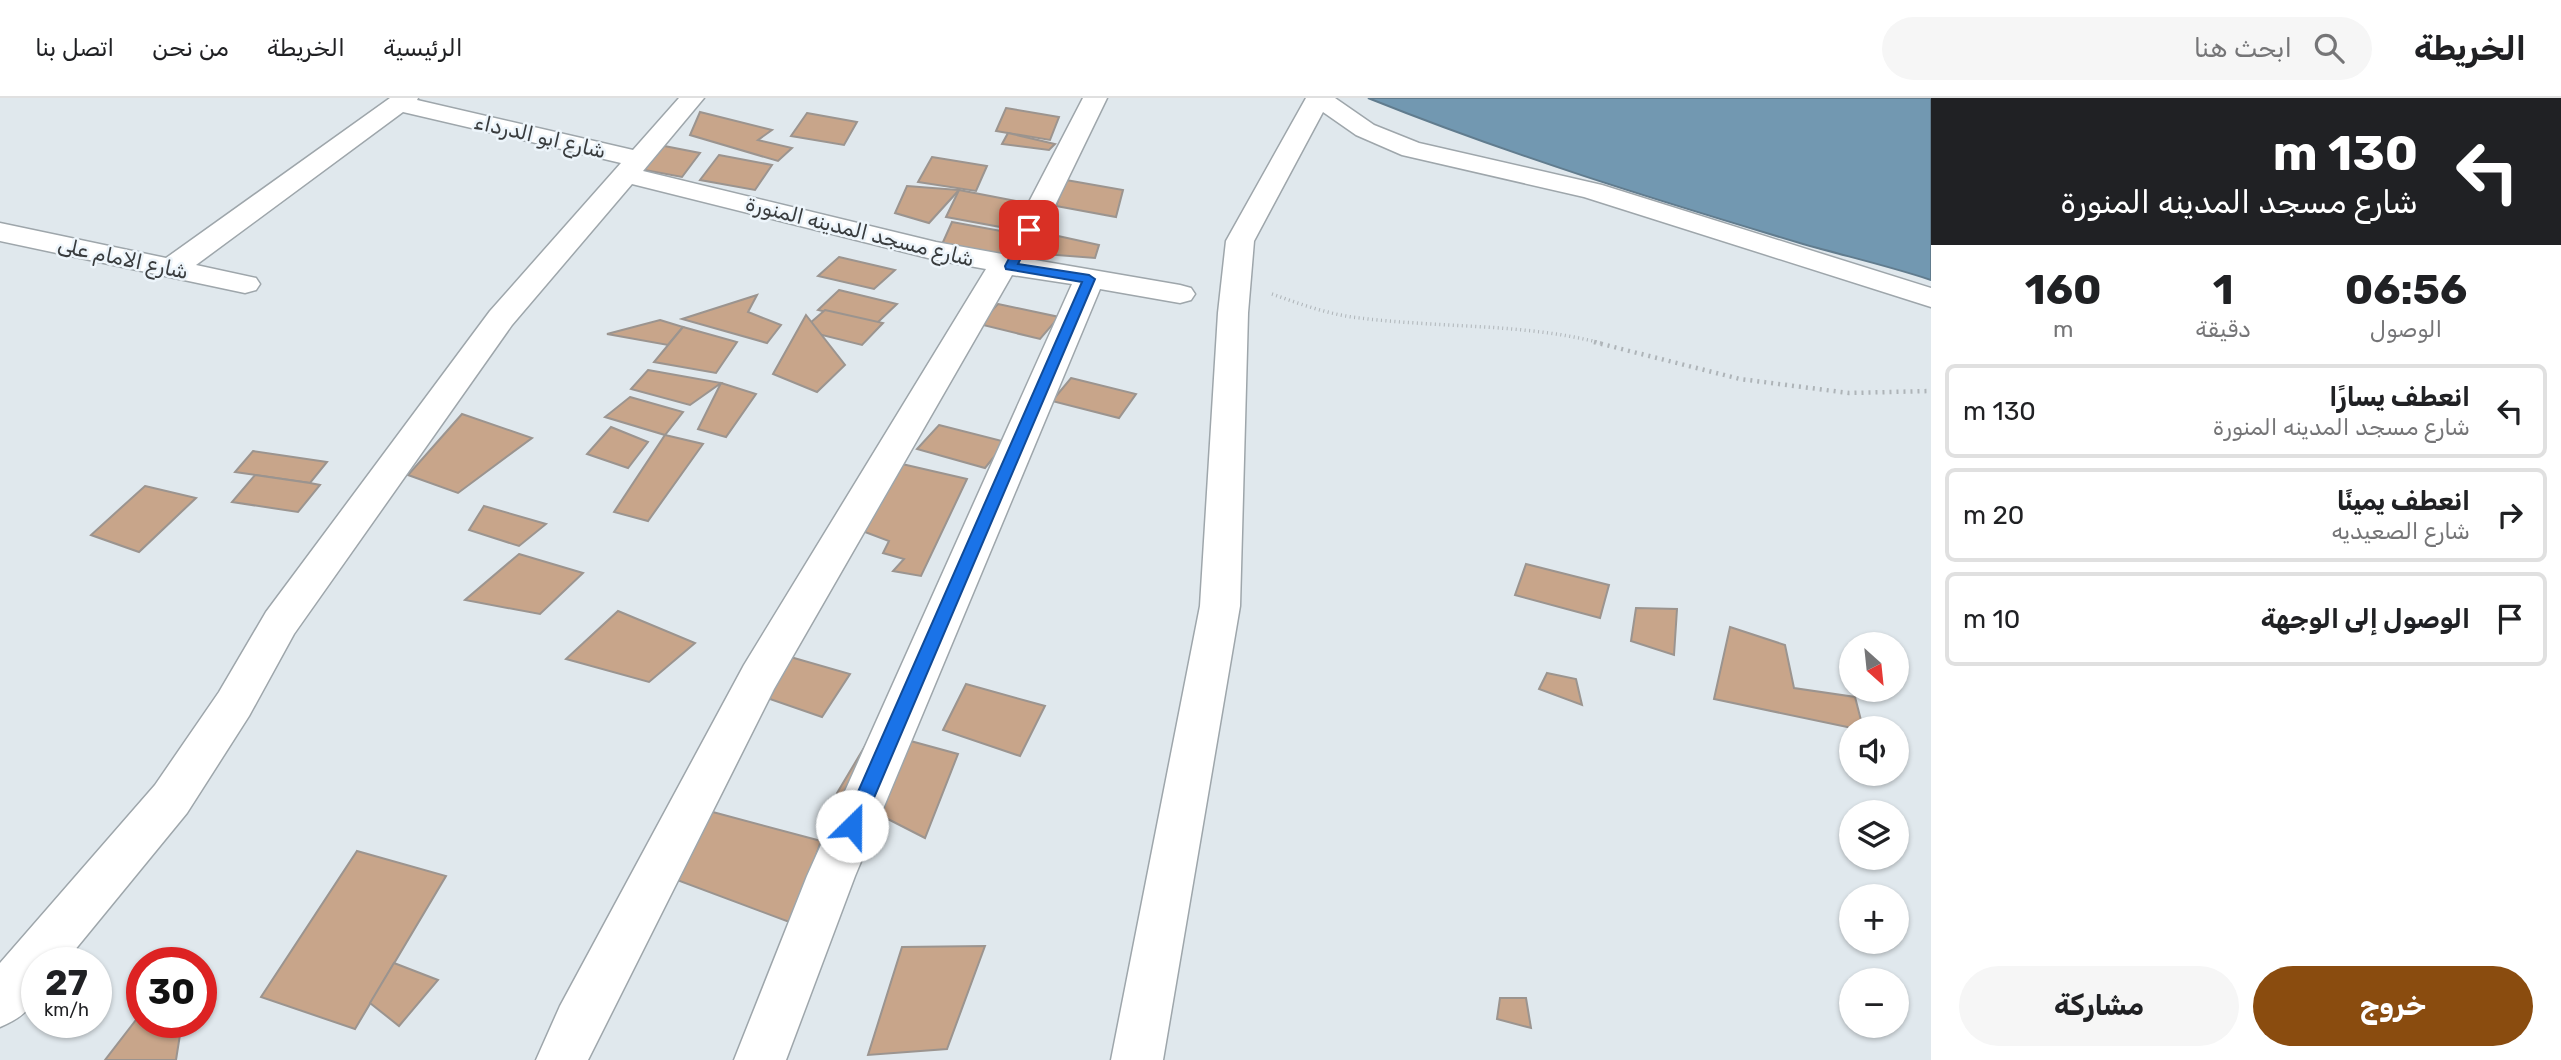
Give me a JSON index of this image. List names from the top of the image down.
{
  "streets": {
    "street": ["شارع ابو الدرداء", "شارع مسجد المدينه المنورة", "شارع الامام على"]
  },
  "crossings": [
    ["شارع ابو الدرداء", "شارع مسجد المدينه المنورة"]
  ],
  "north": "bottom right",
  "page": {
    "header": "الخريطة",
    "search": "ابحث هنا",
    "nav": [
      "الرئيسية",
      "الخريطة",
      "من نحن",
      "اتصل بنا"
    ],
    "turn": ["130 m", "شارع مسجد المدينه المنورة"],
    "eta": [
      "06:56",
      "الوصول",
      "1",
      "دقيقة",
      "160",
      "m"
    ],
    "list": [
      {
        "name": "انعطف يسارًا",
        "note": "شارع مسجد المدينه المنورة",
        "value": "130 m"
      },
      {
        "name": "انعطف يمينًا",
        "note": "شارع الصعيديه",
        "value": "20 m"
      },
      {
        "name": "الوصول إلى الوجهة",
        "value": "10 m"
      }
    ],
    "map_buttons": ["+", "−"],
    "speed": "27 km/h",
    "limit": "30",
    "buttons": ["خروج", "مشاركة"]
  }
}
